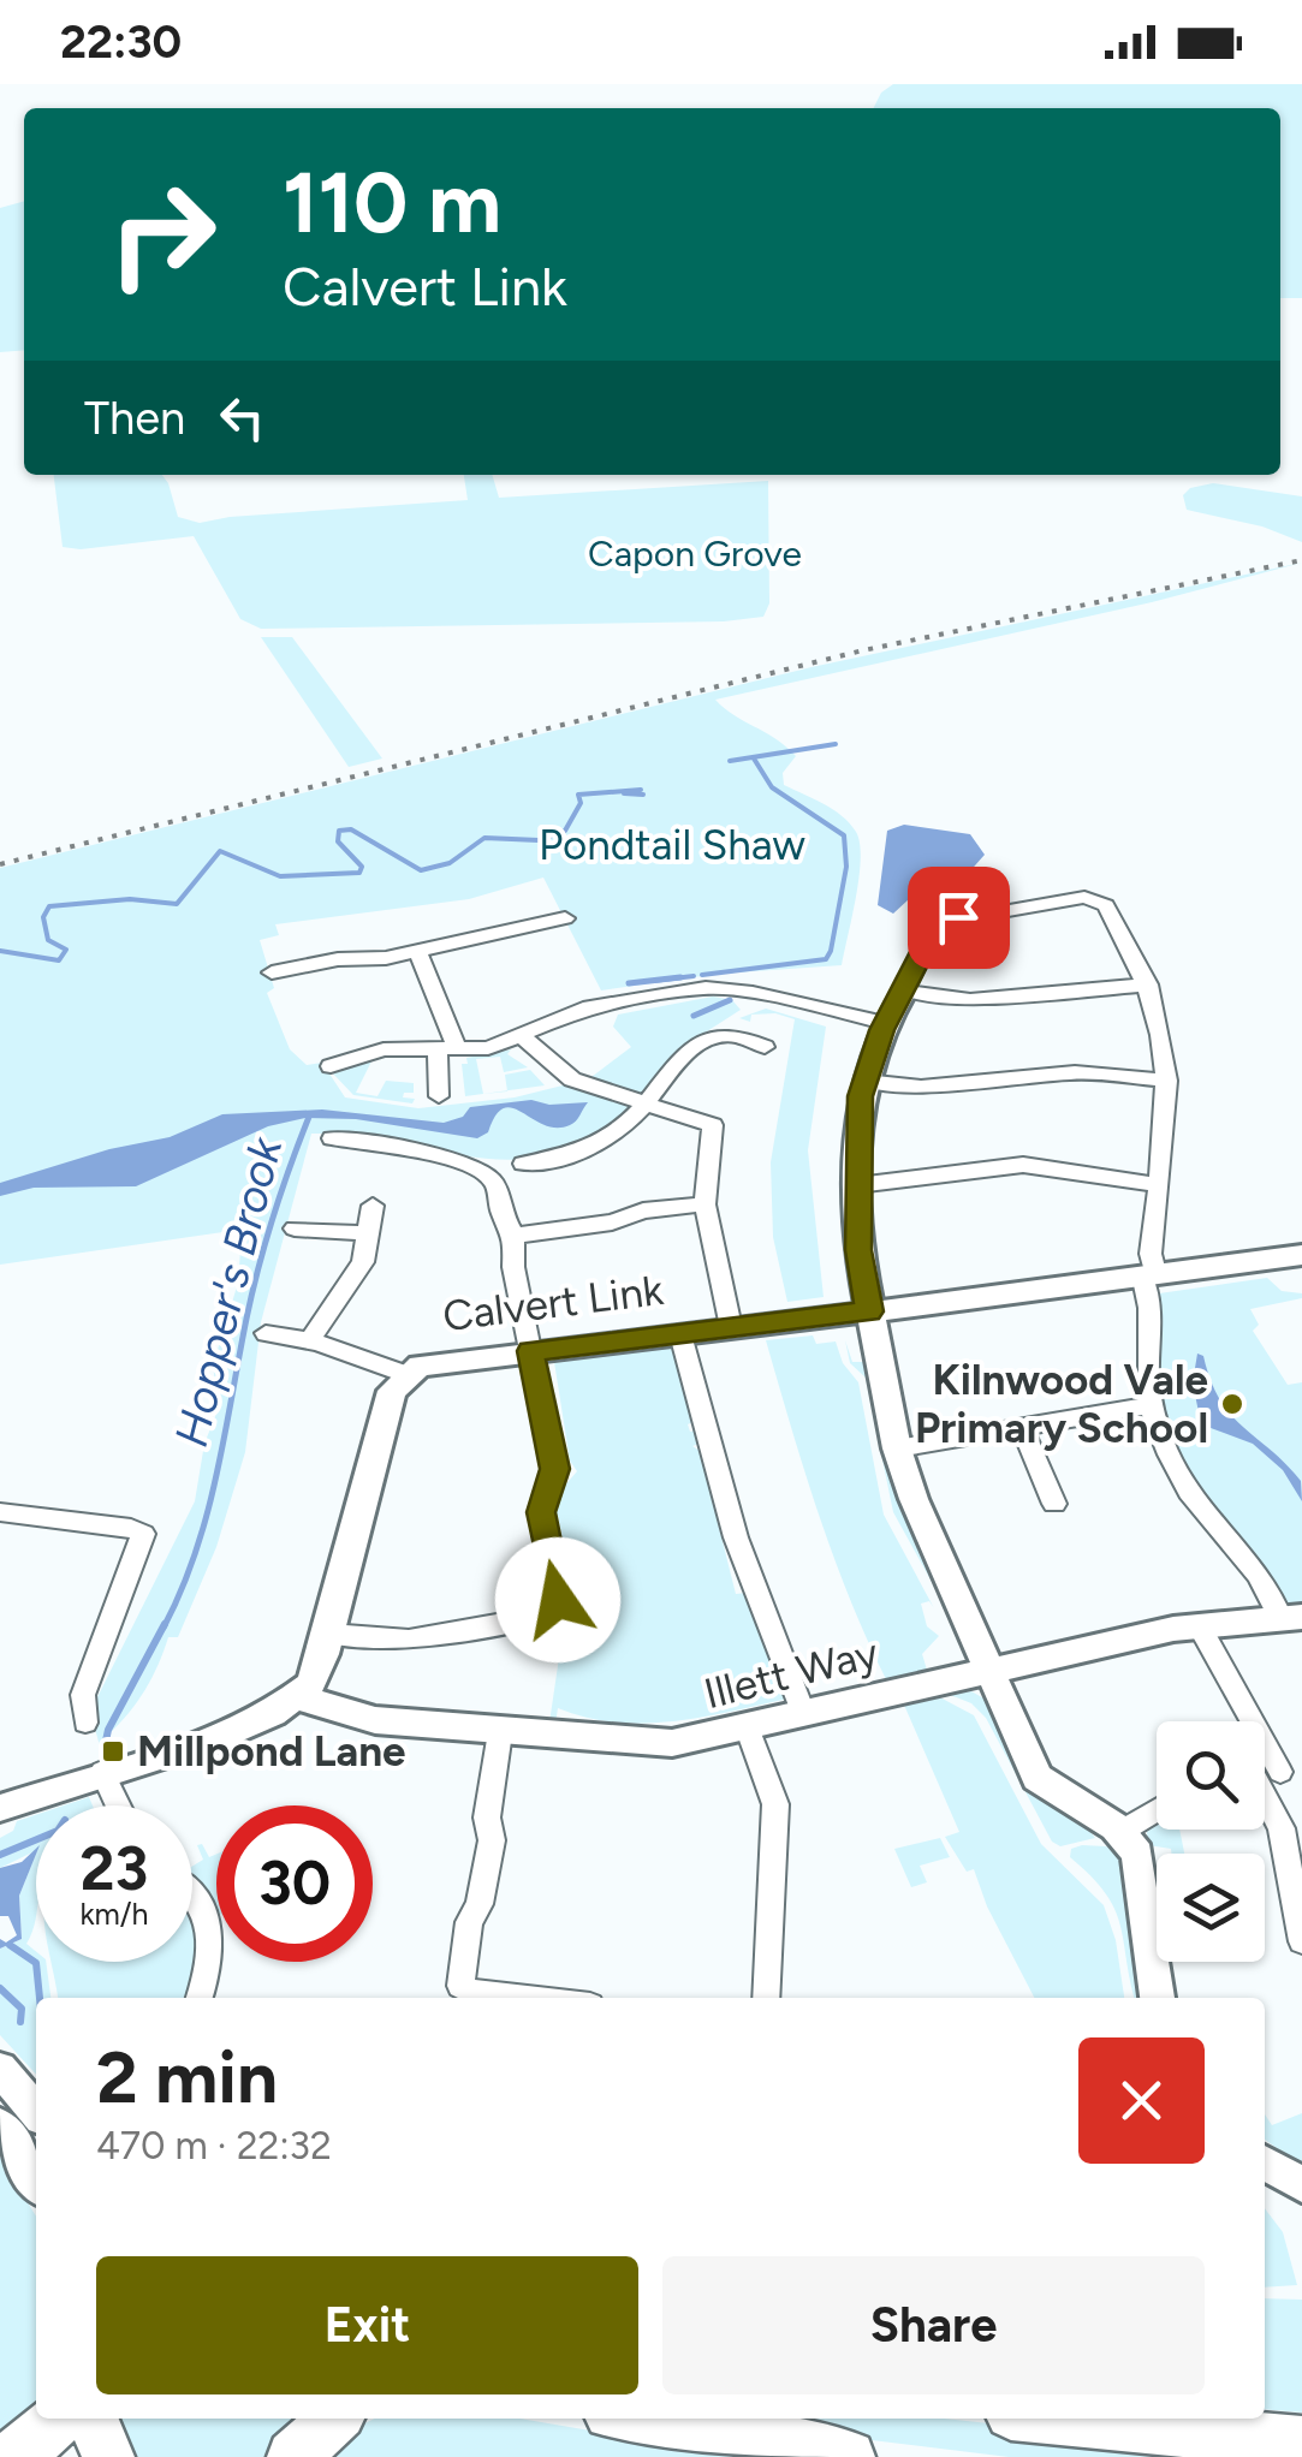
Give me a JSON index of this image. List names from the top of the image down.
{
  "streets": {
    "street": ["Calvert Link", "Illett Way"]
  },
  "crossings": [
    ["Calvert Link", "Illett Way"]
  ],
  "water": ["Hopper's Brook"],
  "parks": ["Capon Grove", "Pondtail Shaw"],
  "places": {
    "other": ["Kilnwood Vale Primary School"],
    "transit": ["Millpond Lane"]
  },
  "page": {
    "status": "22:30",
    "turn": ["110 m", "Calvert Link"],
    "then": "Then",
    "speed": "23 km/h",
    "limit": "30",
    "heading": ["2 min", "470 m · 22:32"],
    "buttons": ["Exit", "Share"]
  }
}
